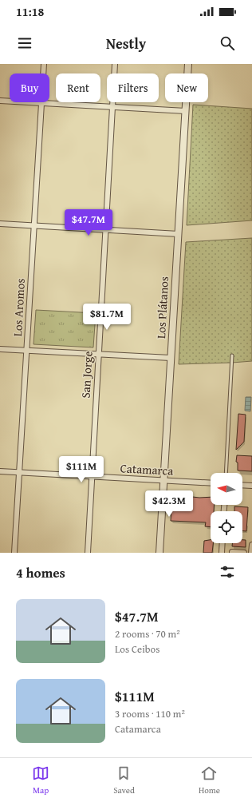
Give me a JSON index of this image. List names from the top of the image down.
{
  "streets": {
    "street": [
      "Los Aromos",
      "Los Plátanos",
      "San Jorge",
      "Catamarca"
    ]
  },
  "crossings": [
    ["Los Aromos", "Catamarca"],
    ["Los Plátanos", "Catamarca"],
    ["San Jorge", "Catamarca"]
  ],
  "north": "left",
  "page": {
    "status": "11:18",
    "header": "Nestly",
    "chip": [
      "Buy",
      "Rent",
      "Filters",
      "New"
    ],
    "price": [
      "$47.7M",
      "$81.7M",
      "$111M",
      "$42.3M"
    ],
    "heading": "4 homes",
    "list": [
      {
        "name": "$47.7M",
        "note": "2 rooms · 70 m² · Los Ceibos"
      },
      {
        "name": "$111M",
        "note": "3 rooms · 110 m² · Catamarca"
      }
    ],
    "tabs": ["Map", "Saved", "Home"]
  }
}
